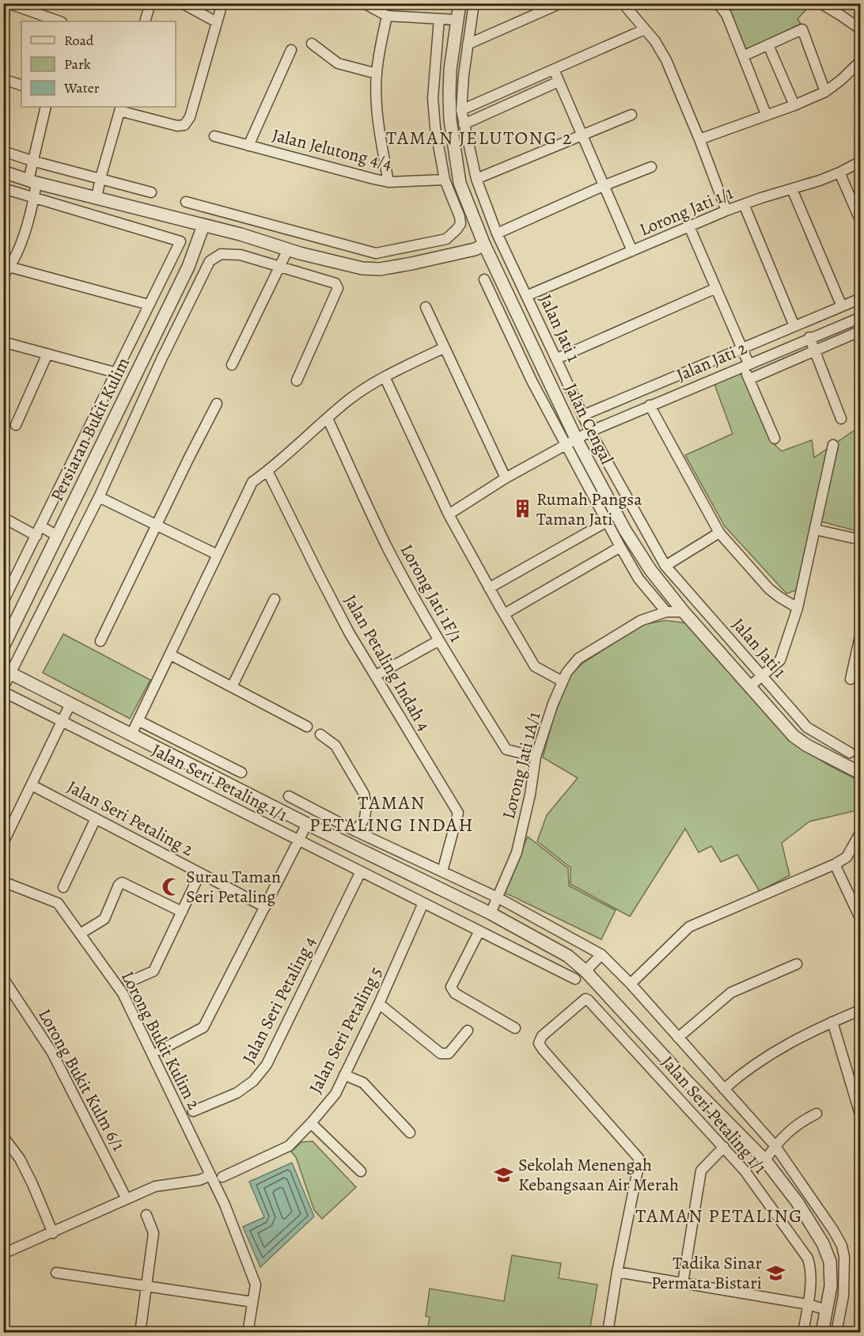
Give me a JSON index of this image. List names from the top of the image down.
{
  "streets": {
    "street": [
      "Jalan Jelutong 4/4",
      "Lorong Jati 1/1",
      "Jalan Jati 1",
      "Jalan Jati 2",
      "Jalan Cengal",
      "Persiaran Bukit Kulim",
      "Lorong Jati 1F/1",
      "Jalan Petaling Indah 4",
      "Lorong Jati 1A/1",
      "Jalan Seri Petaling 1/1",
      "Jalan Seri Petaling 2",
      "Jalan Seri Petaling 4",
      "Jalan Seri Petaling 5",
      "Lorong Bukit Kulim 2",
      "Lorong Bukit Kulm 6/1"
    ]
  },
  "crossings": [
    ["Lorong Jati 1/1", "Jalan Jati 1"],
    ["Jalan Jati 1", "Jalan Jati 2"],
    ["Jalan Jati 2", "Jalan Cengal"],
    ["Jalan Cengal", "Lorong Jati 1A/1"],
    ["Lorong Jati 1F/1", "Lorong Jati 1A/1"],
    ["Jalan Seri Petaling 1/1", "Jalan Seri Petaling 4"],
    ["Jalan Seri Petaling 1/1", "Jalan Seri Petaling 5"]
  ],
  "districts": ["TAMAN JELUTONG 2", "TAMAN PETALING INDAH", "TAMAN PETALING"],
  "places": {
    "building": ["Rumah Pangsa Taman Jati"],
    "mosque": ["Surau Taman Seri Petaling"],
    "school or university": ["Sekolah Menengah Kebangsaan Air Merah", "Tadika Sinar Permata Bistari"]
  },
  "legend": ["Road", "Park", "Water"]
}
